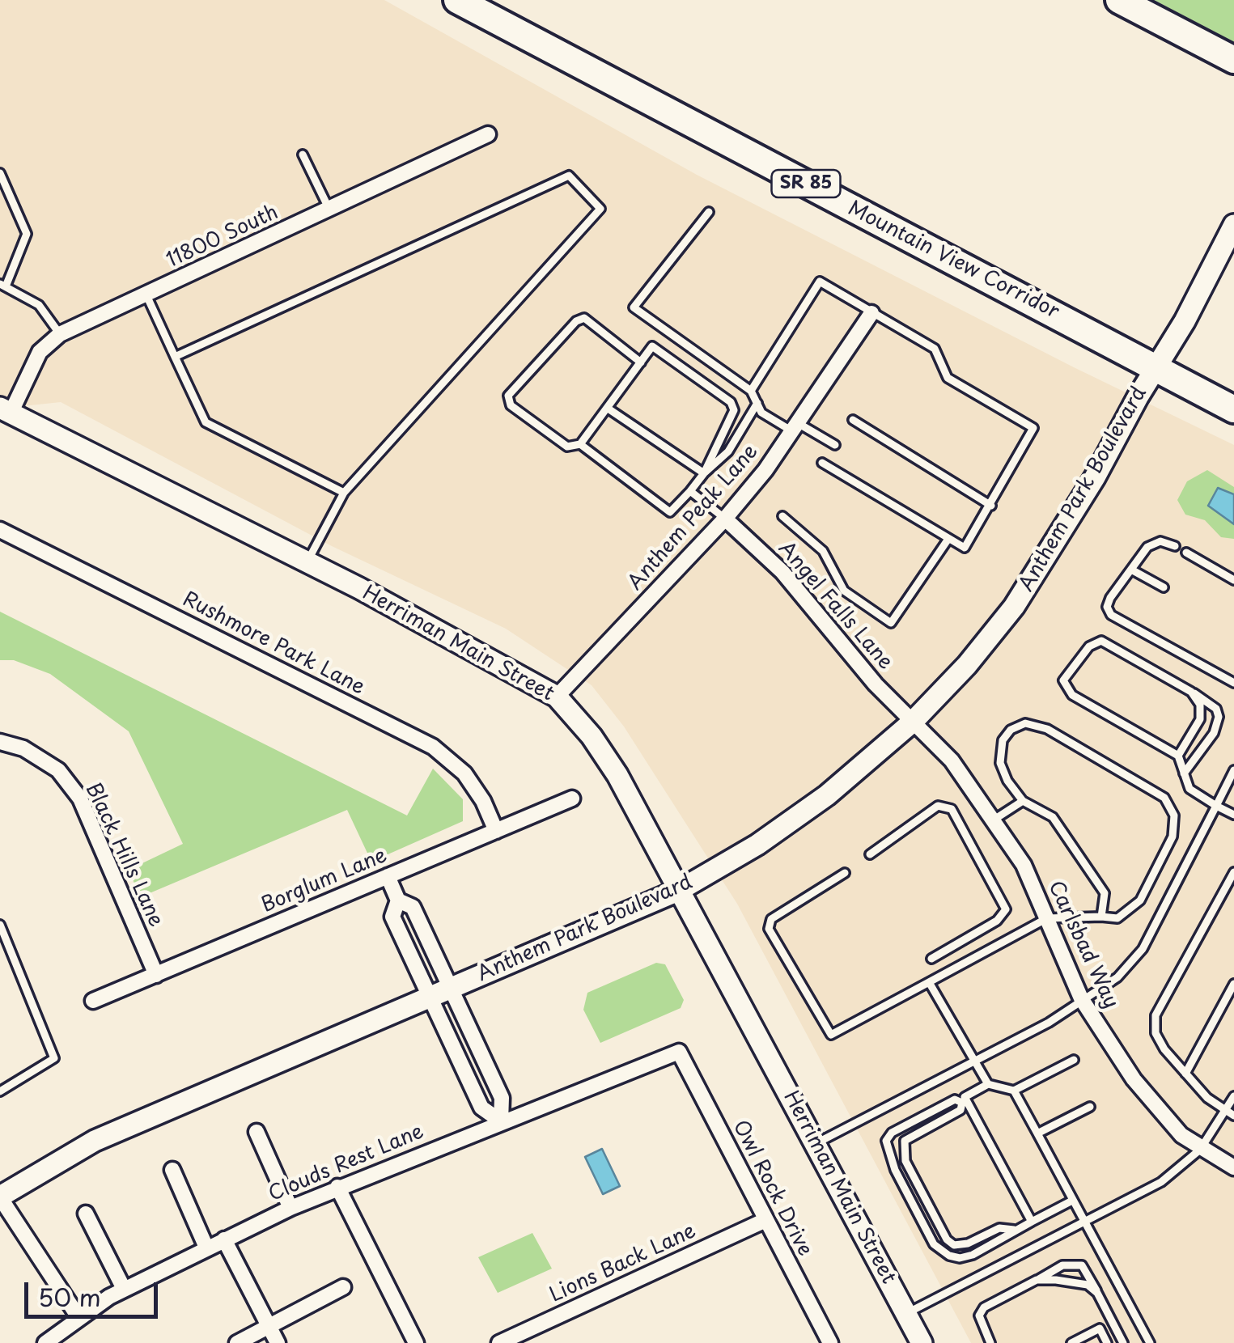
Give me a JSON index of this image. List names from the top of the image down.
{
  "streets": {
    "highway": ["SR 85", "Mountain View Corridor"],
    "main road": ["Anthem Park Boulevard", "Herriman Main Street"],
    "street": [
      "11800 South",
      "Anthem Peak Lane",
      "Angel Falls Lane",
      "Rushmore Park Lane",
      "Black Hills Lane",
      "Borglum Lane",
      "Carlsbad Way",
      "Clouds Rest Lane",
      "Owl Rock Drive",
      "Lions Back Lane"
    ]
  },
  "crossings": [
    ["11800 South", "Herriman Main Street"],
    ["Mountain View Corridor", "Anthem Park Boulevard"],
    ["Anthem Park Boulevard", "Angel Falls Lane"],
    ["Anthem Park Boulevard", "Herriman Main Street"],
    ["Anthem Park Boulevard", "Carlsbad Way"],
    ["Anthem Peak Lane", "Angel Falls Lane"],
    ["Anthem Peak Lane", "Herriman Main Street"],
    ["Angel Falls Lane", "Carlsbad Way"],
    ["Rushmore Park Lane", "Borglum Lane"],
    ["Black Hills Lane", "Borglum Lane"],
    ["Clouds Rest Lane", "Owl Rock Drive"],
    ["Owl Rock Drive", "Lions Back Lane"]
  ],
  "scale_bar": "50 m"
}
